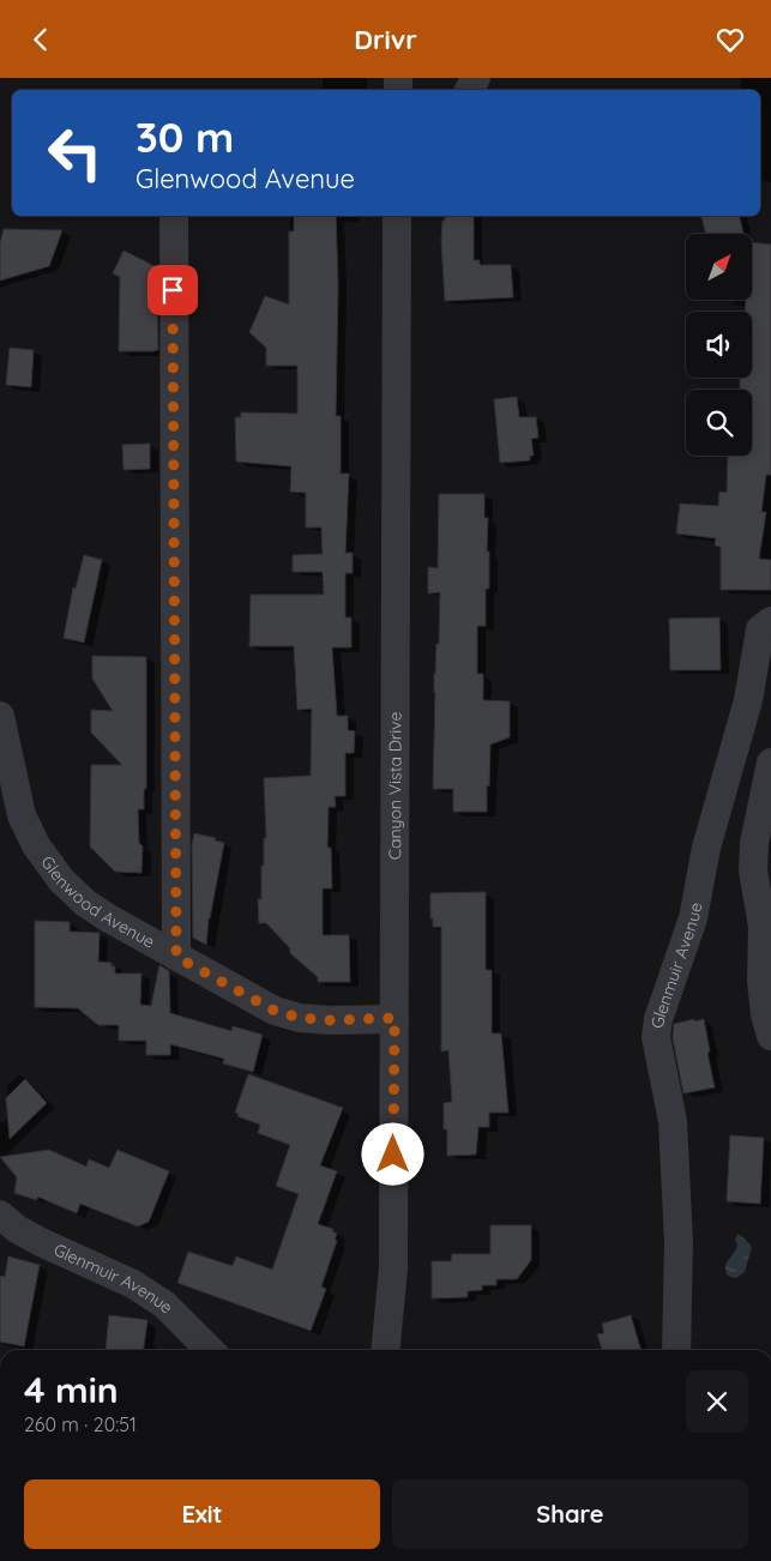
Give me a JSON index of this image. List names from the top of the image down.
{
  "streets": {
    "street": ["Canyon Vista Drive", "Glenwood Avenue", "Glenmuir Avenue"]
  },
  "crossings": [
    ["Canyon Vista Drive", "Glenwood Avenue"]
  ],
  "north": "top right",
  "page": {
    "header": "Drivr",
    "turn": ["30 m", "Glenwood Avenue"],
    "heading": ["4 min", "260 m · 20:51"],
    "buttons": ["Exit", "Share"]
  }
}
